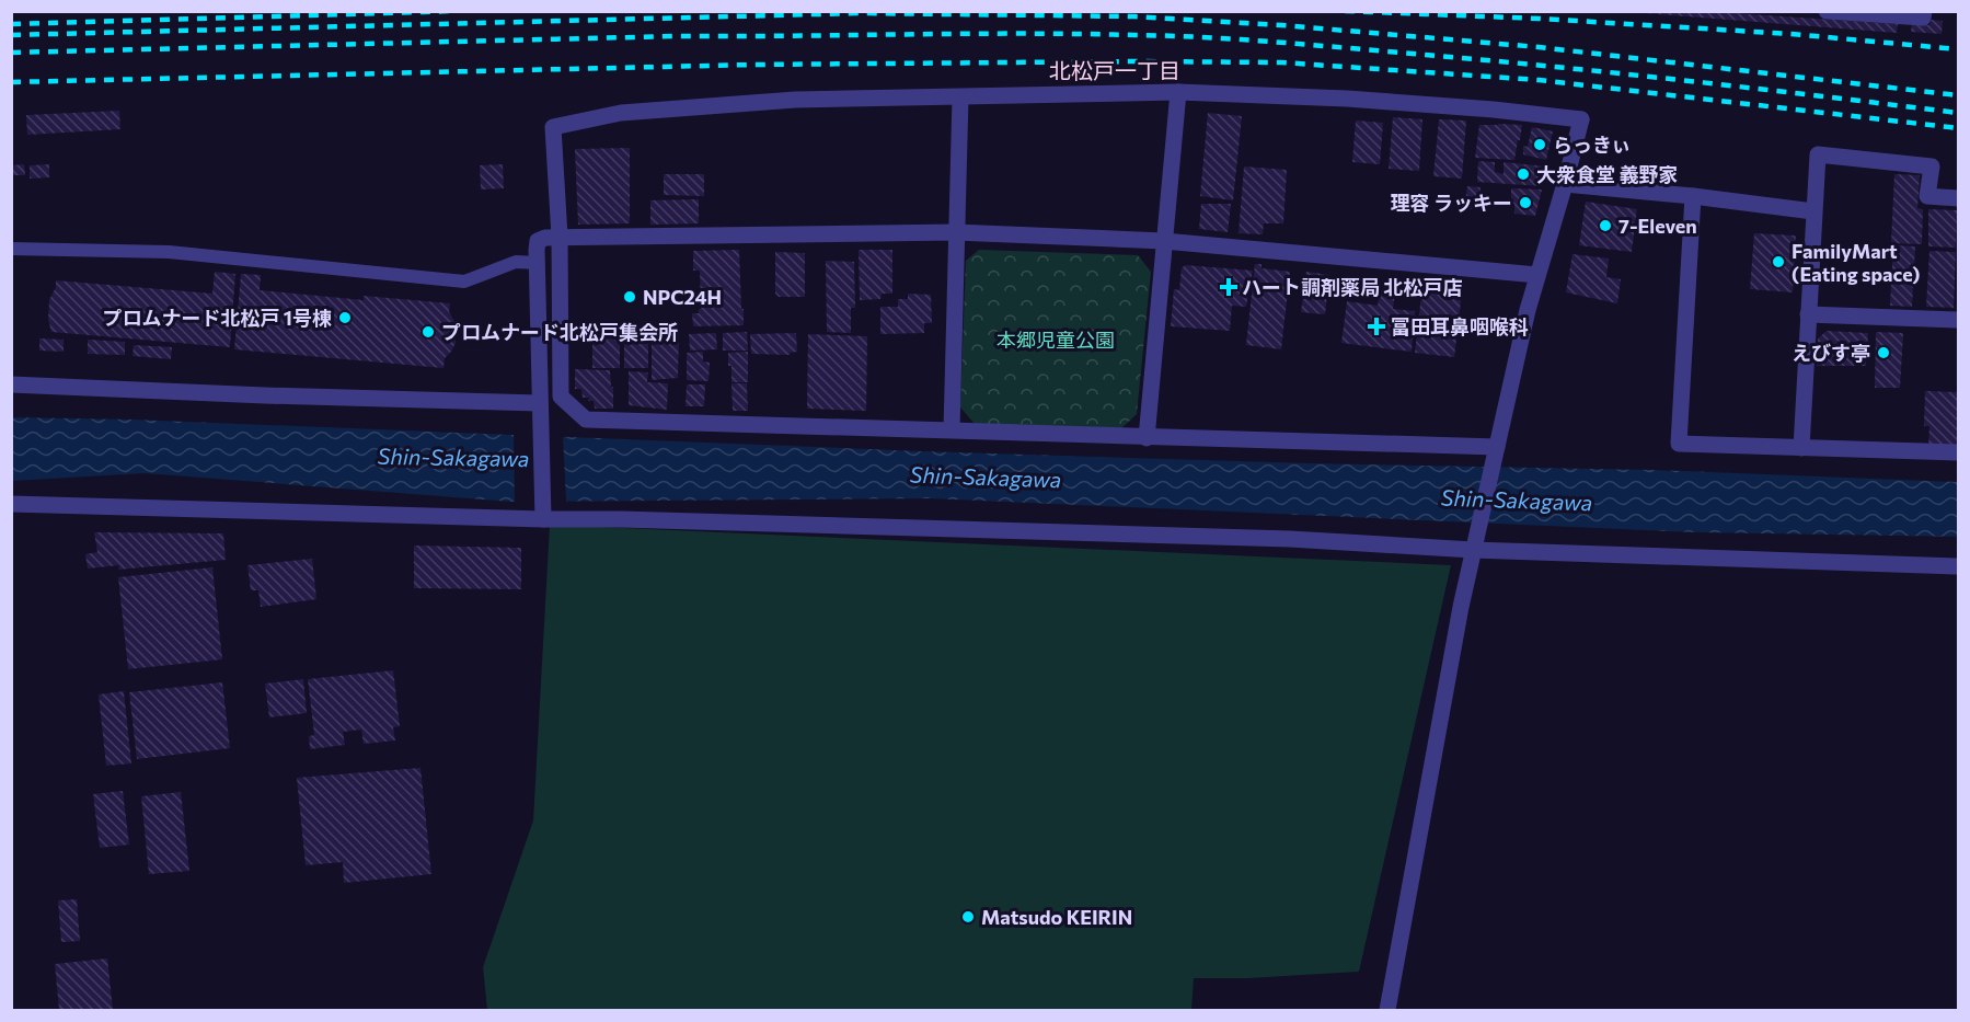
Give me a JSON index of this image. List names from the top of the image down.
{
  "districts": ["北松戸一丁目"],
  "water": ["Shin-Sakagawa"],
  "parks": ["本郷児童公園"],
  "places": {
    "other": [
      "らっきぃ",
      "大衆食堂 義野家",
      "理容 ラッキー",
      "7-Eleven",
      "FamilyMart (Eating space)",
      "NPC24H",
      "プロムナード北松戸 1号棟",
      "プロムナード北松戸集会所",
      "えびす亭",
      "Matsudo KEIRIN"
    ],
    "health": ["ハート調剤薬局 北松戸店", "冨田耳鼻咽喉科"]
  }
}
